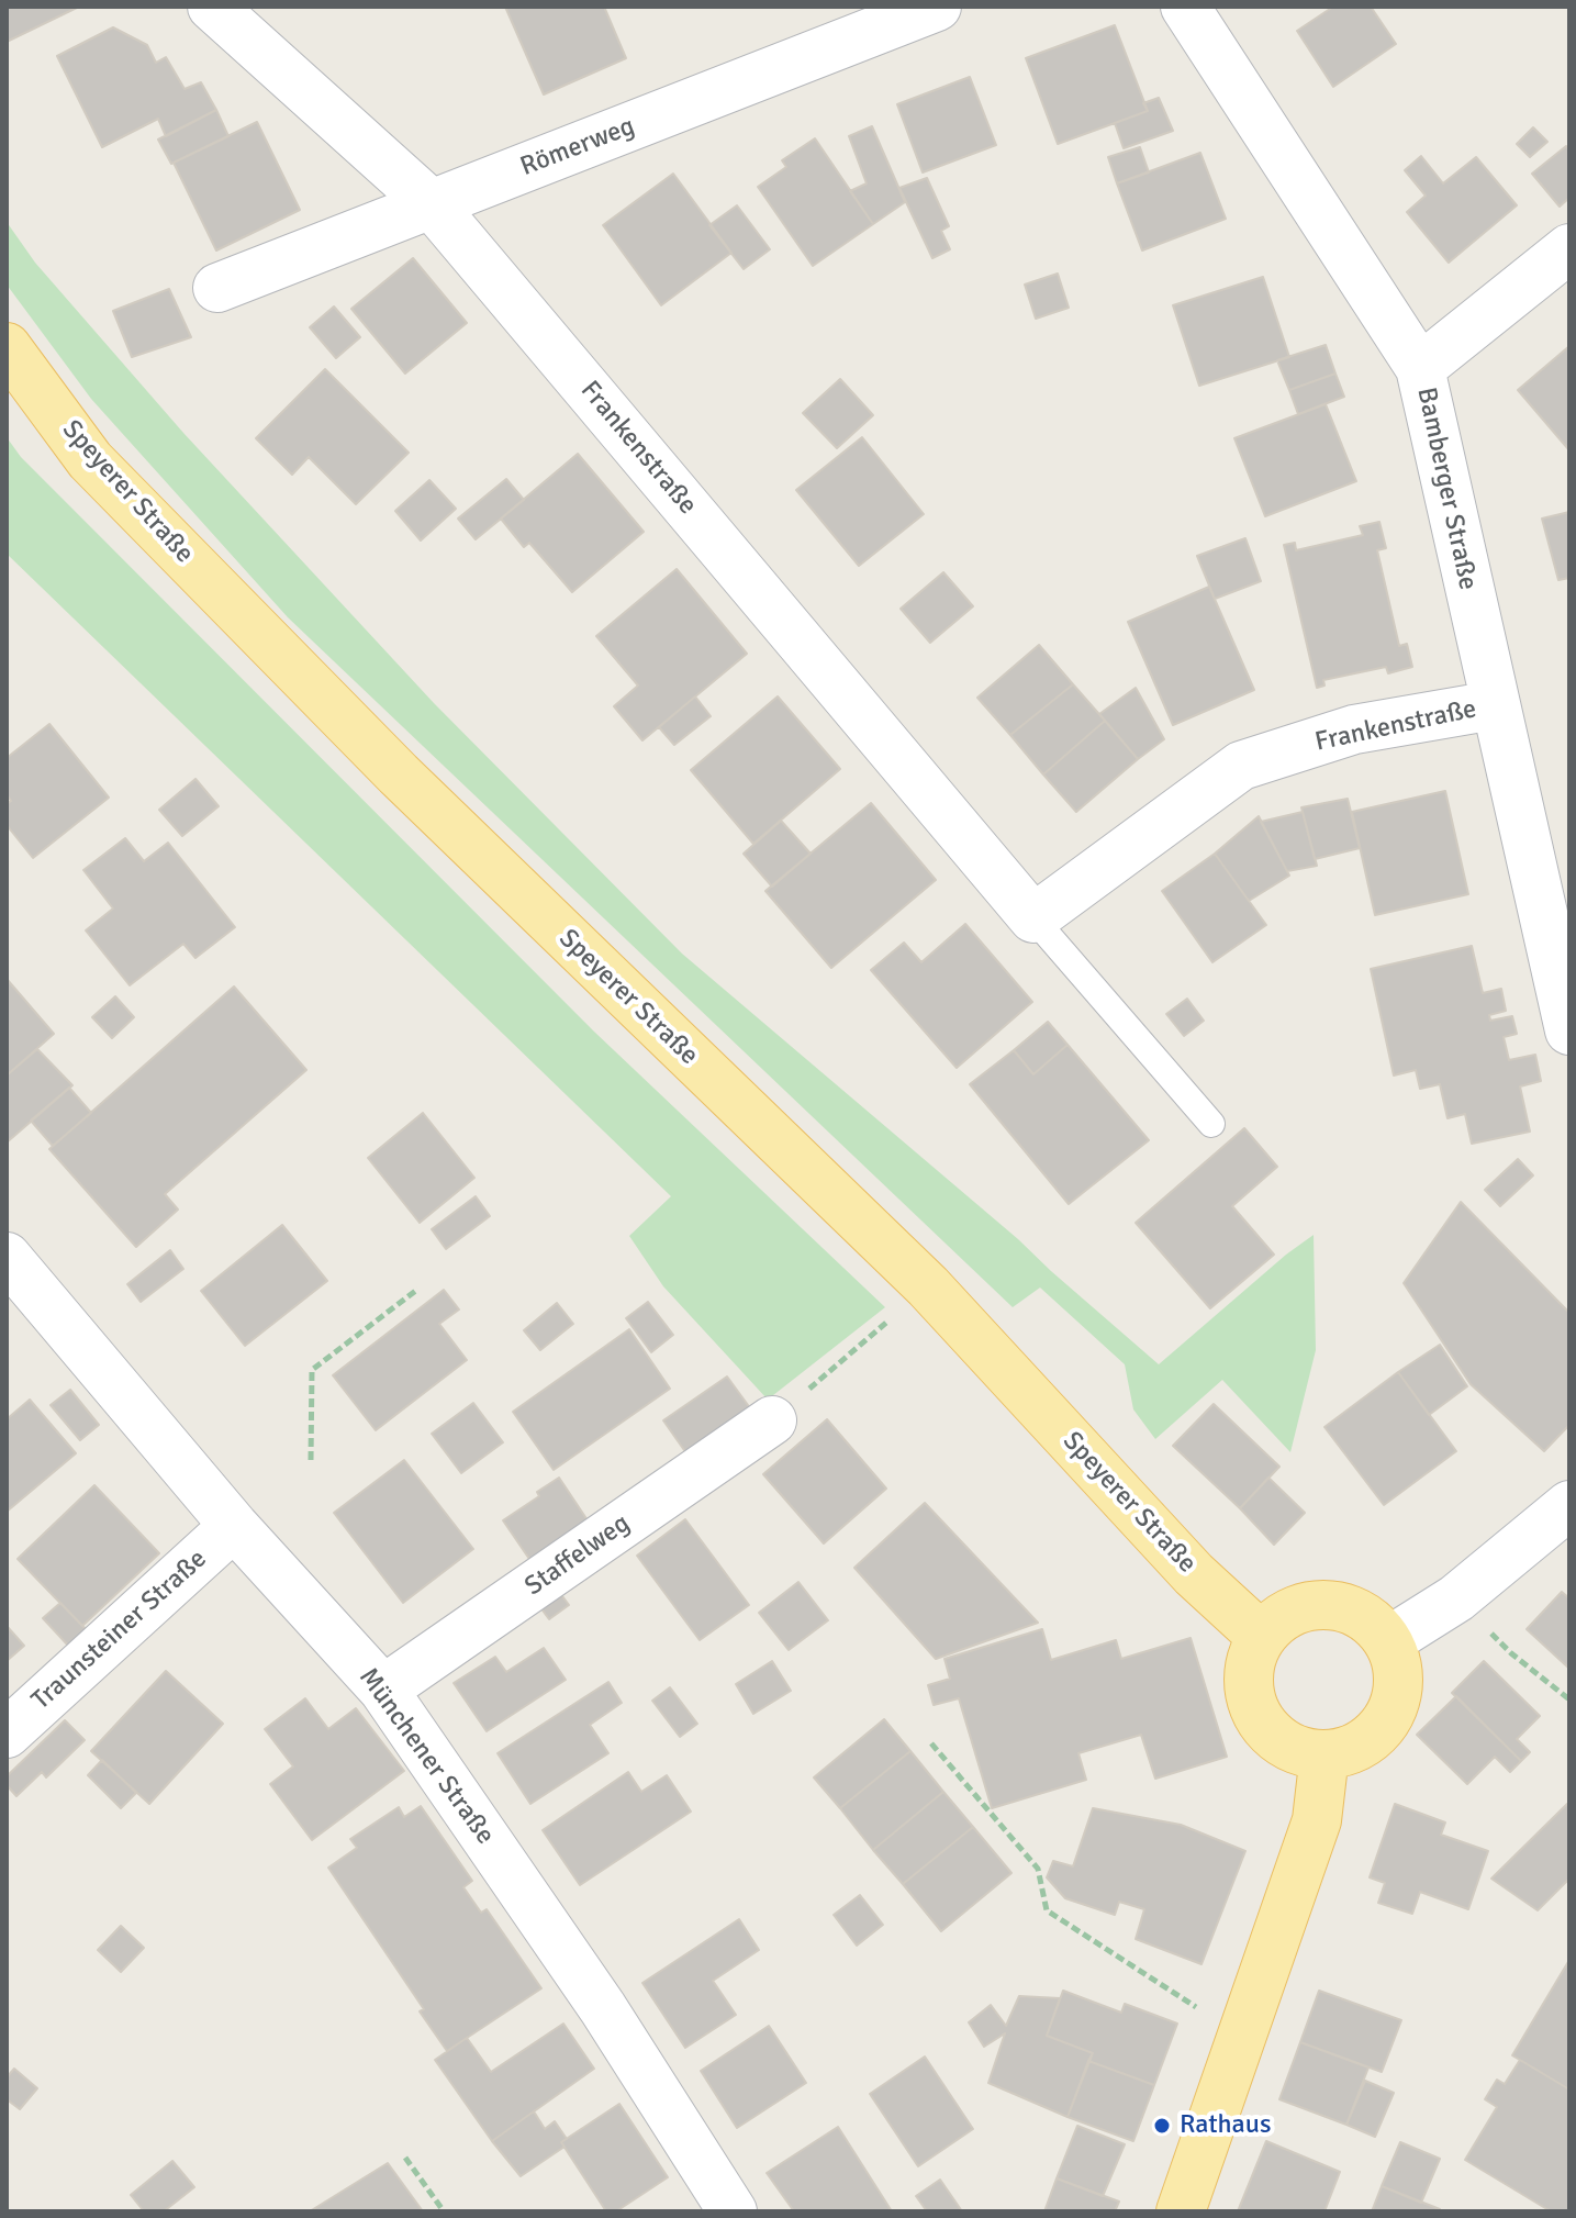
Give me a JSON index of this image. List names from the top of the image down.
{
  "streets": {
    "main road": ["Speyerer Straße"],
    "street": [
      "Römerweg",
      "Frankenstraße",
      "Bamberger Straße",
      "Staffelweg",
      "Traunsteiner Straße",
      "Münchener Straße"
    ]
  },
  "crossings": [
    ["Römerweg", "Frankenstraße"],
    ["Frankenstraße", "Bamberger Straße"],
    ["Staffelweg", "Münchener Straße"],
    ["Traunsteiner Straße", "Münchener Straße"]
  ],
  "places": ["Rathaus"]
}
